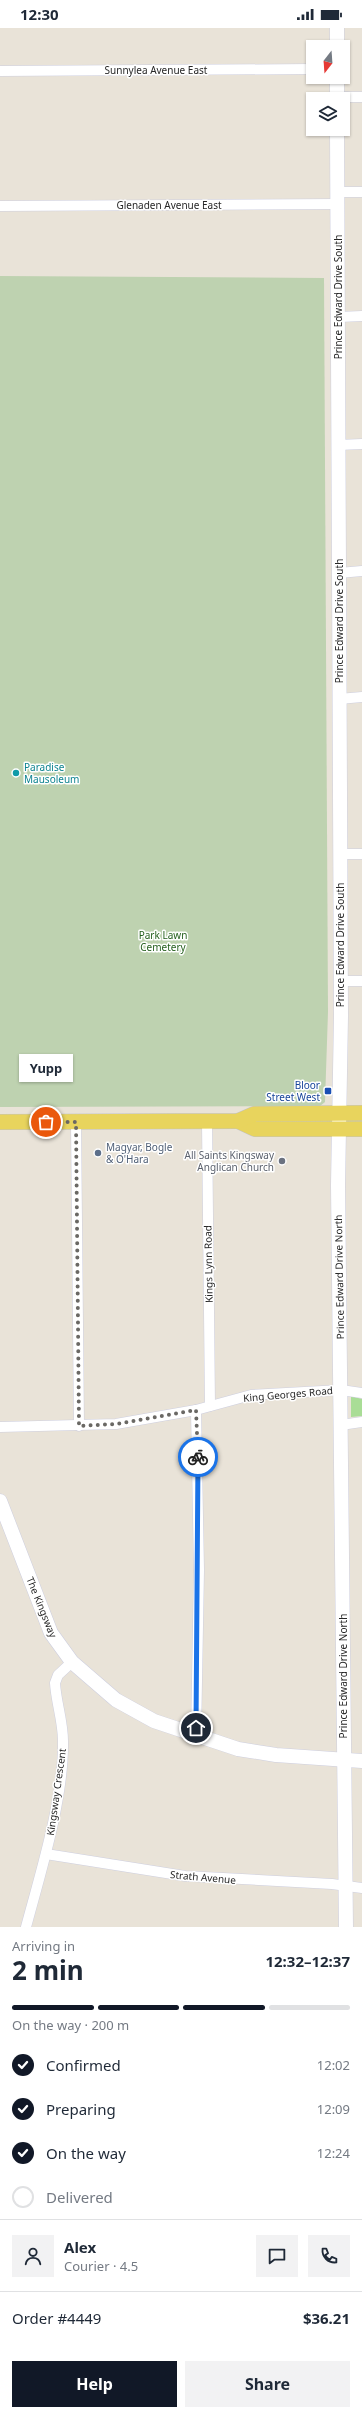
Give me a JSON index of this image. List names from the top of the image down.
{
  "streets": {
    "street": [
      "Sunnylea Avenue East",
      "Glenaden Avenue East",
      "Prince Edward Drive South",
      "Kings Lynn Road",
      "Prince Edward Drive North",
      "King Georges Road",
      "The Kingsway",
      "Kingsway Crescent",
      "Strath Avenue"
    ]
  },
  "crossings": [
    ["Glenaden Avenue East", "Prince Edward Drive South"],
    ["Prince Edward Drive South", "Prince Edward Drive North"],
    ["Kings Lynn Road", "King Georges Road"],
    ["Prince Edward Drive North", "King Georges Road"],
    ["Prince Edward Drive North", "The Kingsway"],
    ["Prince Edward Drive North", "Strath Avenue"],
    ["The Kingsway", "Kingsway Crescent"],
    ["Kingsway Crescent", "Strath Avenue"]
  ],
  "parks": ["Park Lawn Cemetery"],
  "places": {
    "other": [
      "Paradise Mausoleum",
      "Yupp",
      "Magyar, Bogle & O'Hara",
      "All Saints Kingsway Anglican Church"
    ],
    "transit": ["Bloor Street West"]
  },
  "north": "bottom",
  "page": {
    "status": "12:30",
    "bubble": "Yupp",
    "heading": ["2 min", "Arriving in", "12:32–12:37"],
    "panel": [
      "Alex",
      "Courier · 4.5",
      "Order #4449",
      "$36.21"
    ],
    "bar": "On the way · 200 m",
    "list": [
      ["Confirmed", "12:02"],
      ["Preparing", "12:09"],
      ["On the way", "12:24"],
      "Delivered"
    ],
    "buttons": ["Help", "Share"]
  }
}
